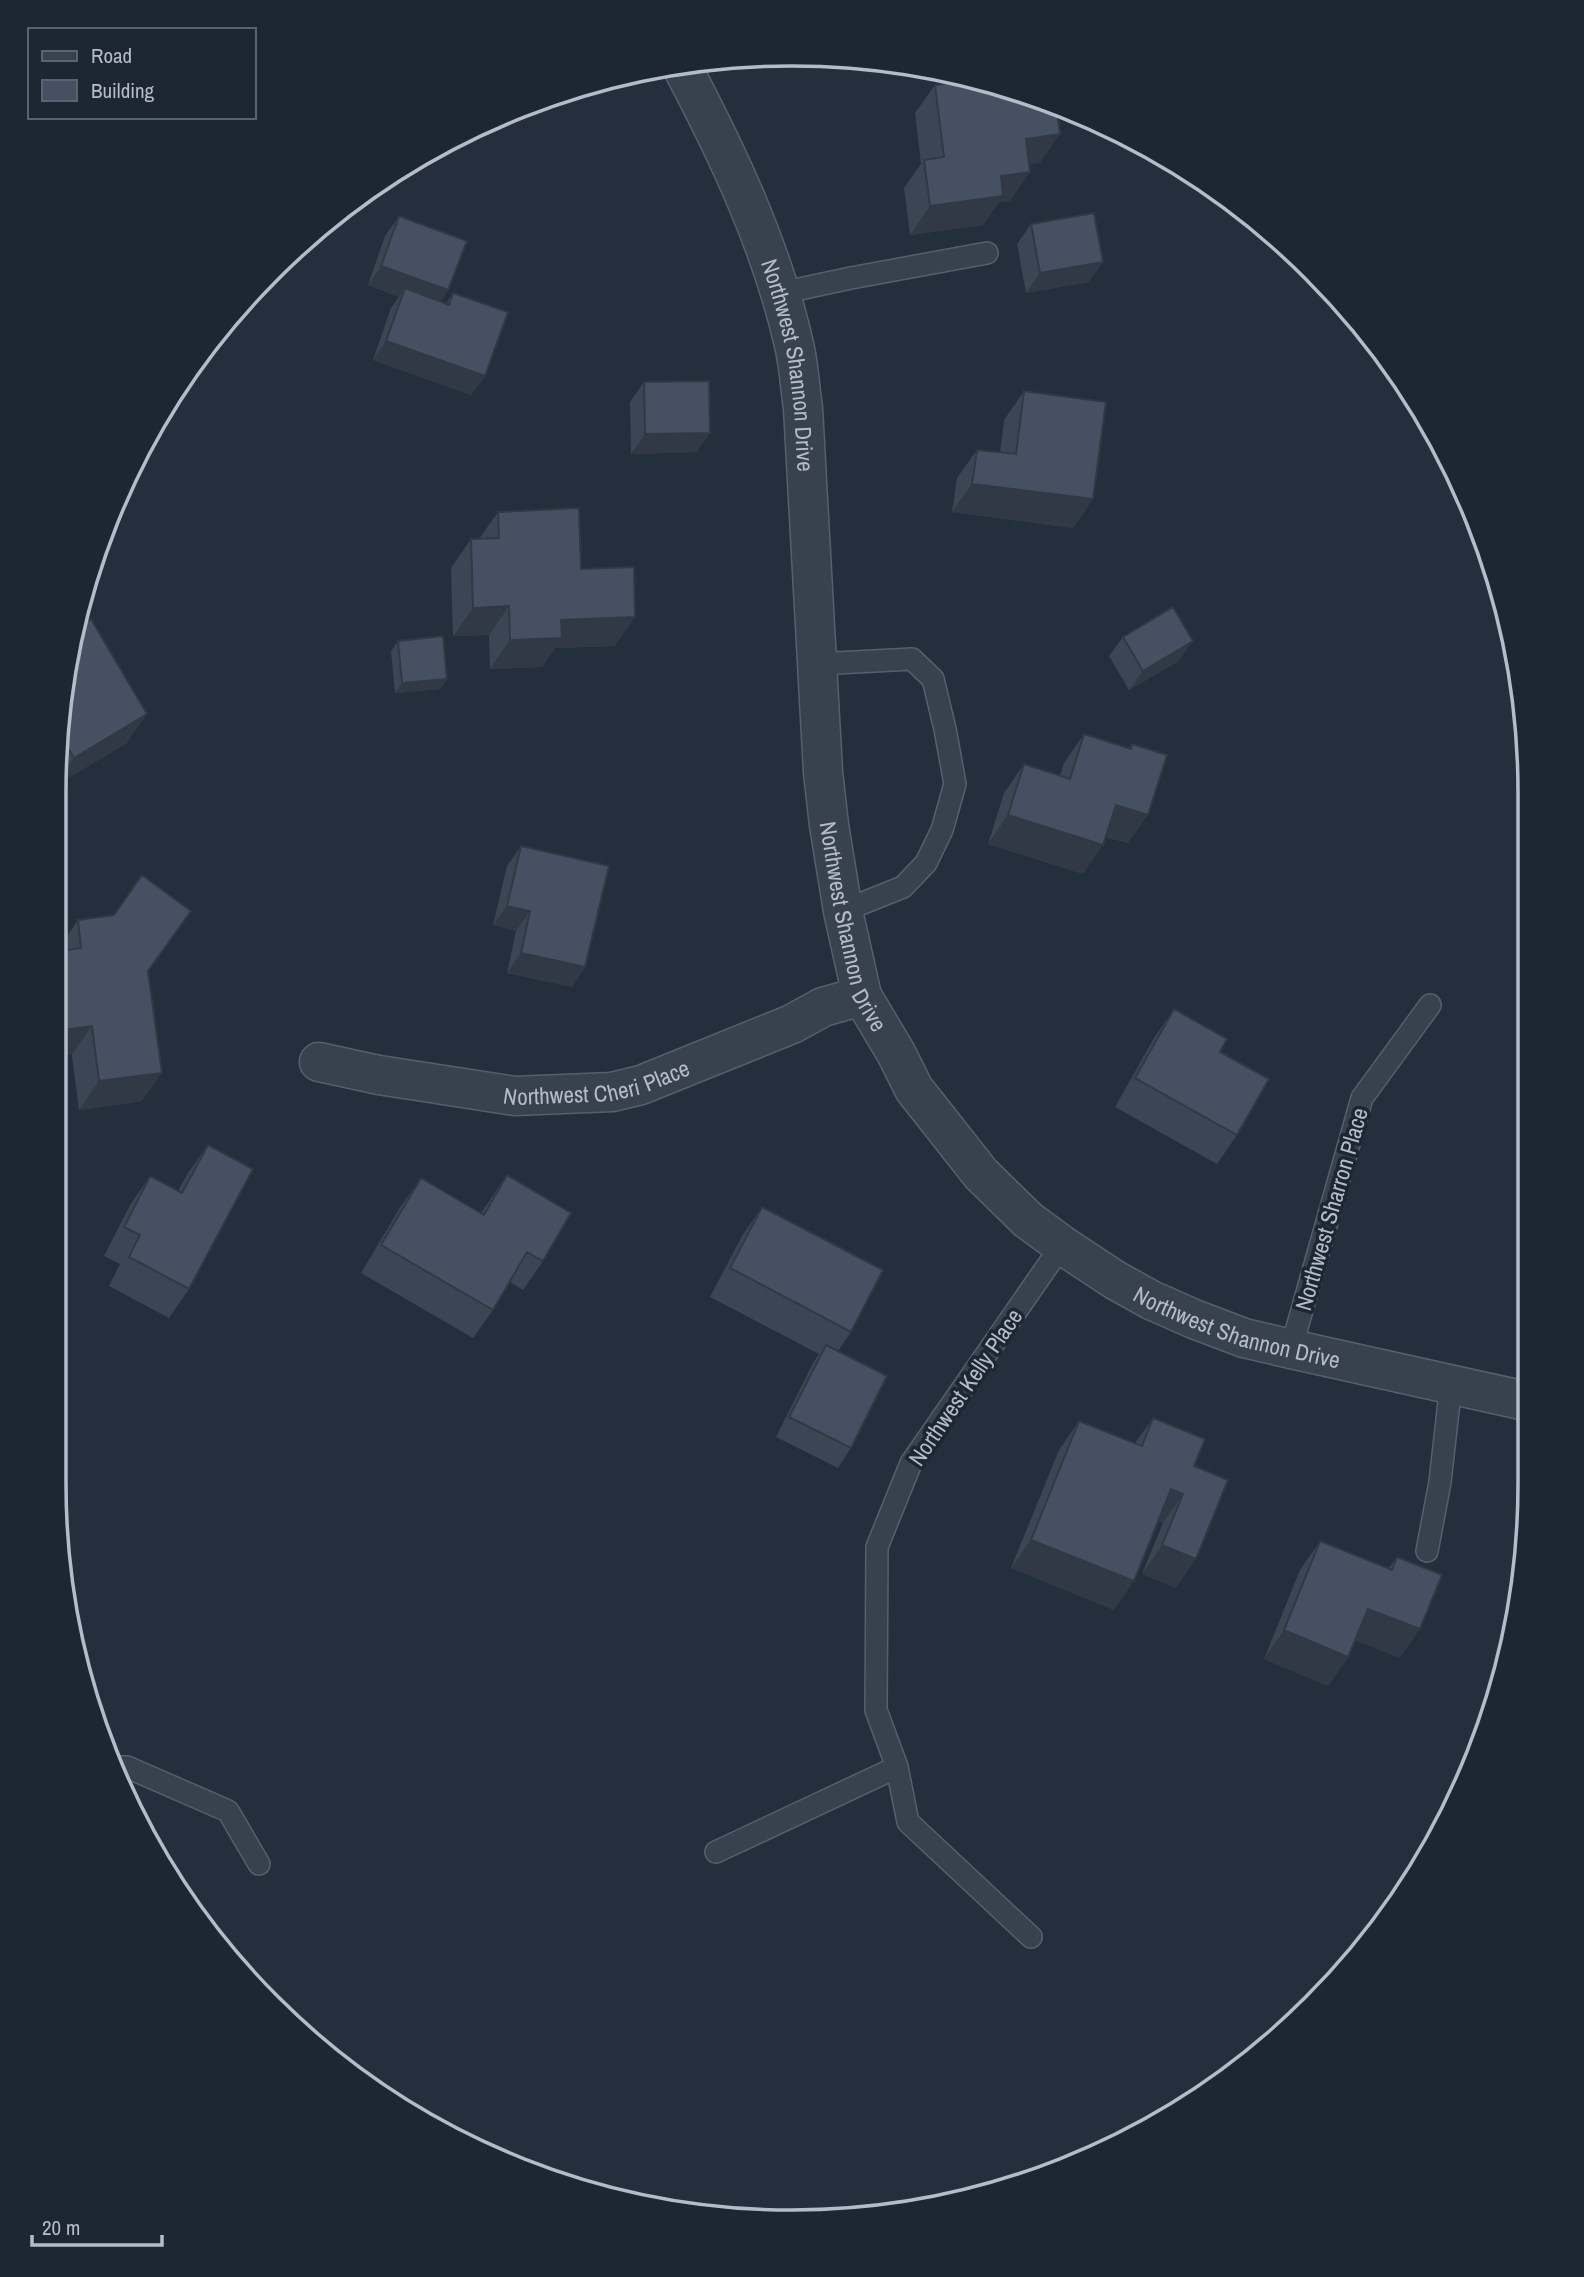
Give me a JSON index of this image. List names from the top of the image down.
{
  "streets": {
    "street": ["Northwest Shannon Drive", "Northwest Cheri Place"],
    "lane": ["Northwest Sharron Place", "Northwest Kelly Place"]
  },
  "crossings": [
    ["Northwest Shannon Drive", "Northwest Cheri Place"],
    ["Northwest Shannon Drive", "Northwest Sharron Place"],
    ["Northwest Shannon Drive", "Northwest Kelly Place"]
  ],
  "legend": ["Road", "Building"],
  "scale_bar": "20 m"
}
